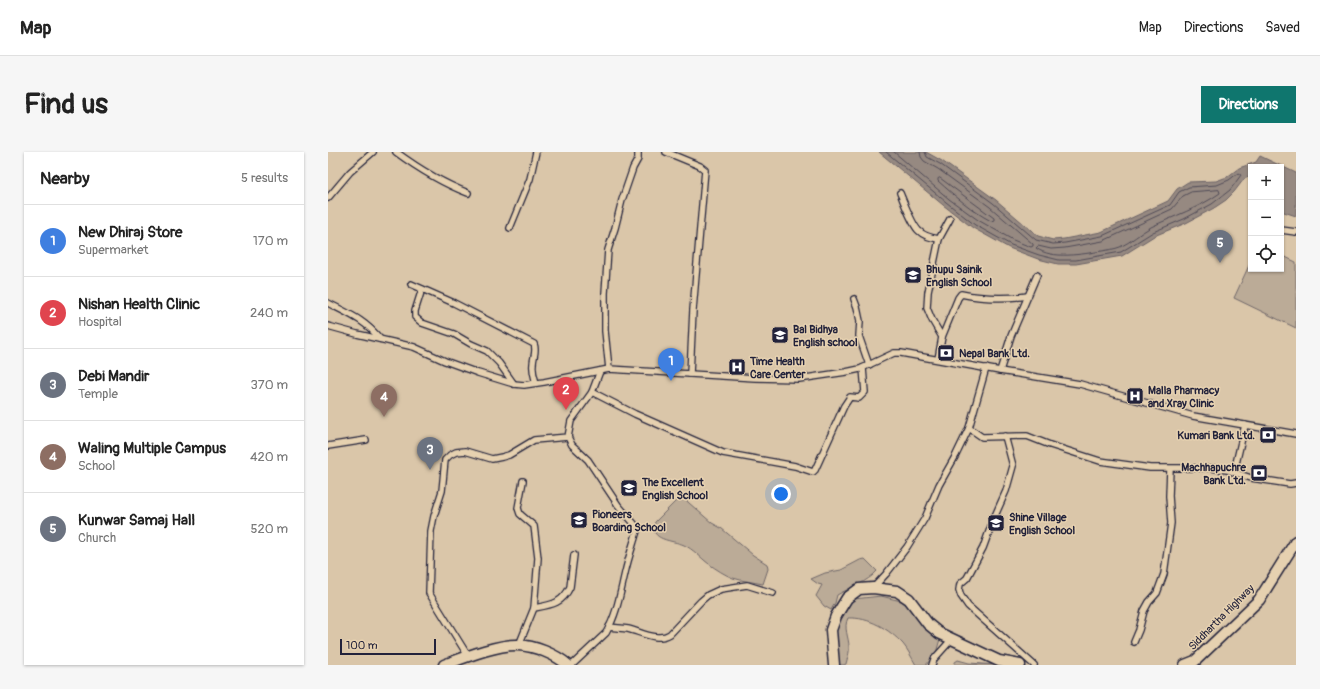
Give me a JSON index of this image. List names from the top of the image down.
{
  "streets": {
    "highway": ["Siddhartha Highway"]
  },
  "places": {
    "school or university": [
      "Bhupu Sainik English School",
      "Bal Bidhya English school",
      "The Excellent English School",
      "Pioneers Boarding School",
      "Shine Village English School"
    ],
    "bank": ["Nepal Bank Ltd.", "Kumari Bank Ltd.", "Machhapuchre Bank Ltd."],
    "hospital": ["Time Health Care Center", "Malla Pharmacy and Xray Clinic"]
  },
  "scale_bar": "100 m",
  "page": {
    "header": "Map",
    "nav": ["Map", "Directions", "Saved"],
    "buttons": "Directions",
    "title": "Find us",
    "heading": ["Nearby", "5 results"],
    "map_buttons": ["+", "−"],
    "list": [
      {
        "mark": "1",
        "name": "New Dhiraj Store",
        "note": "Supermarket",
        "value": "170 m"
      },
      {
        "mark": "2",
        "name": "Nishan Health Clinic",
        "note": "Hospital",
        "value": "240 m"
      },
      {
        "mark": "3",
        "name": "Debi Mandir",
        "note": "Temple",
        "value": "370 m"
      },
      {
        "mark": "4",
        "name": "Waling Multiple Campus",
        "note": "School",
        "value": "420 m"
      },
      {
        "mark": "5",
        "name": "Kunwar Samaj Hall",
        "note": "Church",
        "value": "520 m"
      }
    ],
    "pins": [
      "5",
      "1",
      "2",
      "4",
      "3"
    ],
    "scale": "100 m"
  }
}
